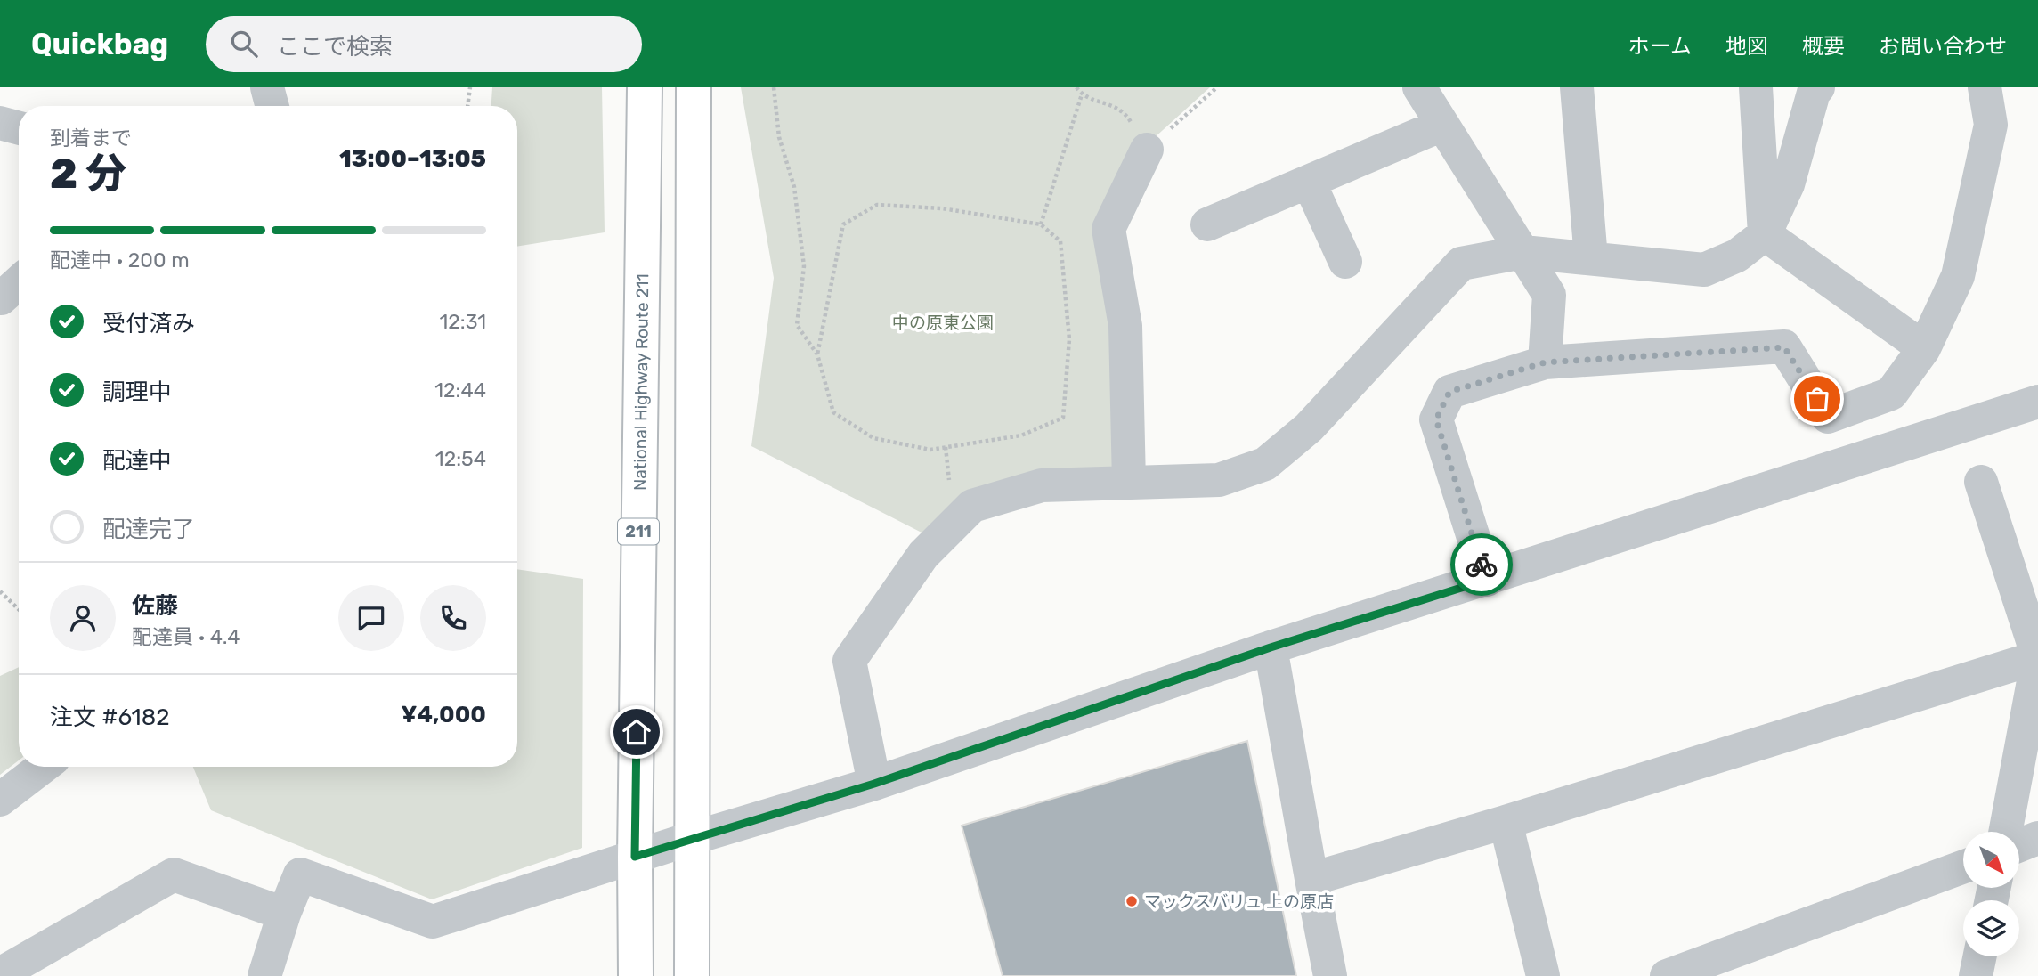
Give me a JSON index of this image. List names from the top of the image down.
{
  "streets": {
    "highway": ["National Highway Route 211", "211"]
  },
  "parks": ["中の原東公園"],
  "places": ["マックスバリュ 上の原店"],
  "north": "bottom right",
  "page": {
    "header": "Quickbag",
    "search": "ここで検索",
    "nav": [
      "ホーム",
      "地図",
      "概要",
      "お問い合わせ"
    ],
    "heading": ["2 分", "到着まで", "13:00–13:05"],
    "panel": [
      "佐藤",
      "配達員 · 4.4",
      "注文 #6182",
      "¥4,000"
    ],
    "bar": "配達中 · 200 m",
    "list": [
      ["受付済み", "12:31"],
      ["調理中", "12:44"],
      ["配達中", "12:54"],
      "配達完了"
    ]
  }
}
